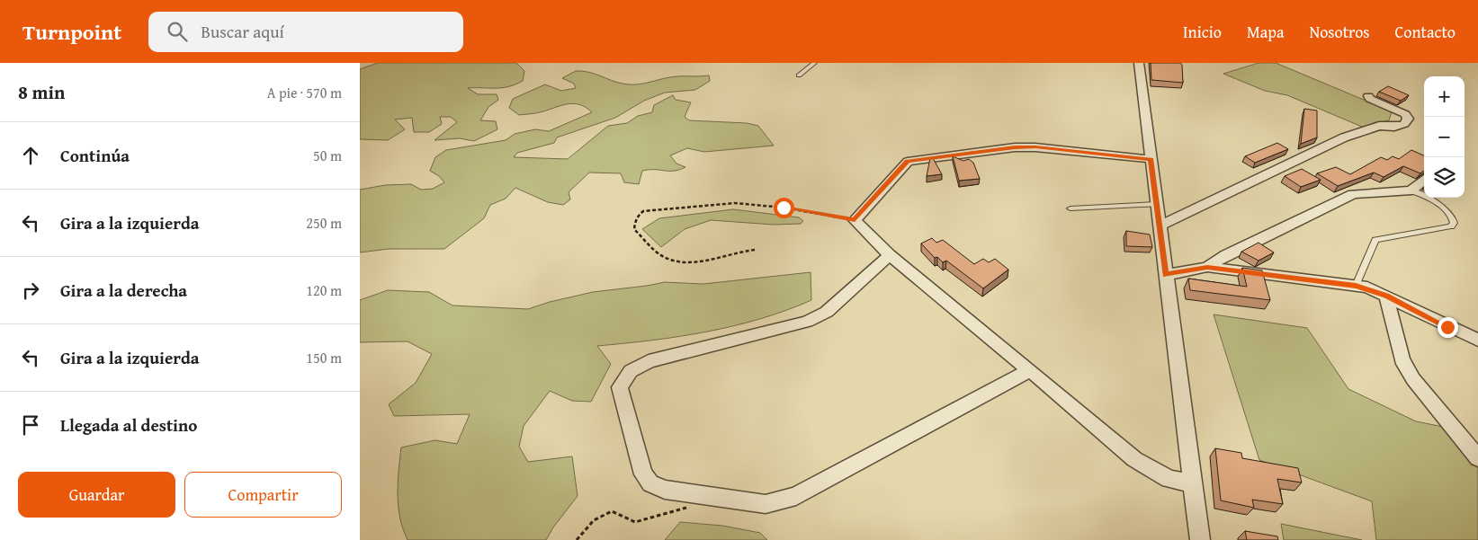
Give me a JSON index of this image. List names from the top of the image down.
{
  "page": {
    "header": "Turnpoint",
    "search": "Buscar aquí",
    "nav": [
      "Inicio",
      "Mapa",
      "Nosotros",
      "Contacto"
    ],
    "heading": ["8 min", "A pie · 570 m"],
    "map_buttons": ["+", "−"],
    "list": [
      ["Continúa", "50 m"],
      ["Gira a la izquierda", "250 m"],
      ["Gira a la derecha", "120 m"],
      ["Gira a la izquierda", "150 m"],
      "Llegada al destino"
    ],
    "buttons": ["Guardar", "Compartir"]
  }
}
